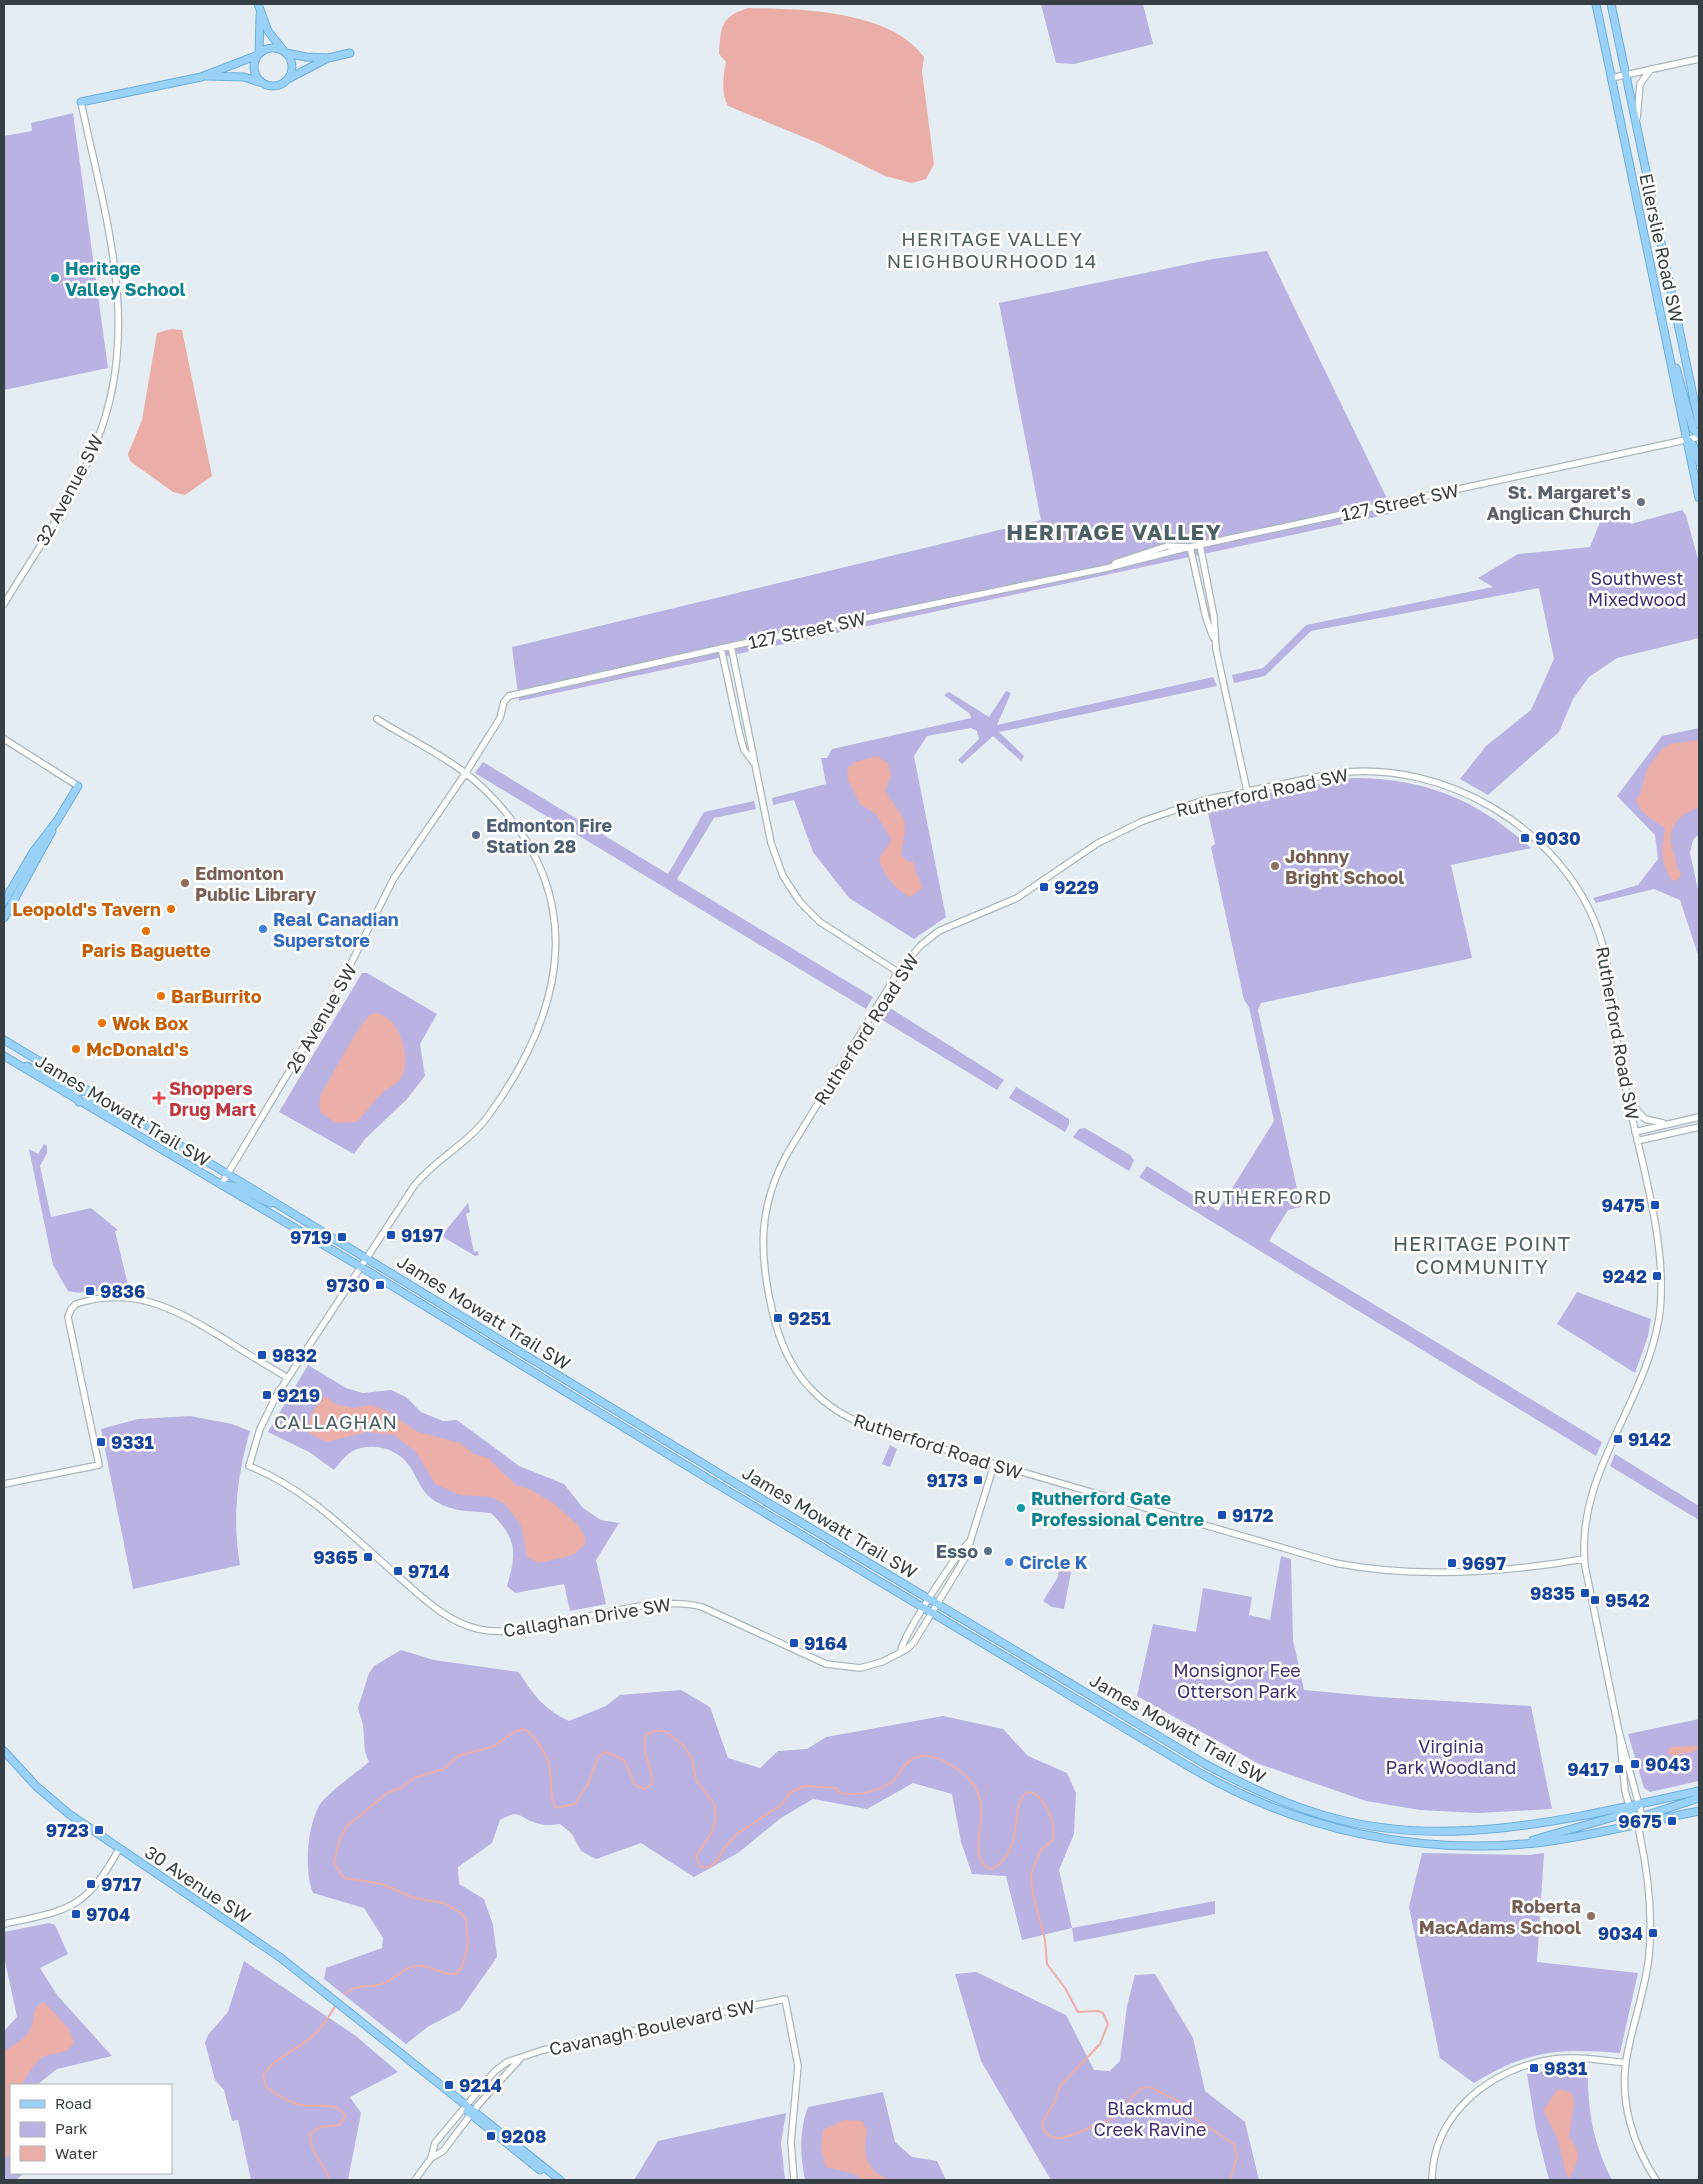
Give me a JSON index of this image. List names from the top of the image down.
{
  "streets": {
    "main road": ["Ellerslie Road SW", "James Mowatt Trail SW", "30 Avenue SW"],
    "street": [
      "32 Avenue SW",
      "127 Street SW",
      "Rutherford Road SW",
      "26 Avenue SW",
      "Callaghan Drive SW",
      "Cavanagh Boulevard SW"
    ]
  },
  "crossings": [
    ["Ellerslie Road SW", "127 Street SW"],
    ["127 Street SW", "26 Avenue SW"],
    ["Rutherford Road SW", "James Mowatt Trail SW"],
    ["Rutherford Road SW", "Callaghan Drive SW"],
    ["26 Avenue SW", "James Mowatt Trail SW"],
    ["James Mowatt Trail SW", "Callaghan Drive SW"],
    ["30 Avenue SW", "Cavanagh Boulevard SW"]
  ],
  "districts": [
    "HERITAGE VALLEY NEIGHBOURHOOD 14",
    "HERITAGE VALLEY",
    "RUTHERFORD",
    "HERITAGE POINT COMMUNITY",
    "CALLAGHAN"
  ],
  "parks": [
    "Southwest Mixedwood",
    "Monsignor Fee Otterson Park",
    "Virginia Park Woodland",
    "Blackmud Creek Ravine"
  ],
  "places": {
    "other": [
      "Heritage Valley School",
      "St. Margaret's Anglican Church",
      "Edmonton Fire Station 28",
      "Johnny Bright School",
      "Edmonton Public Library",
      "Leopold's Tavern",
      "Real Canadian Superstore",
      "Paris Baguette",
      "BarBurrito",
      "Wok Box",
      "McDonald's",
      "Rutherford Gate Professional Centre",
      "Esso",
      "Circle K",
      "Roberta MacAdams School"
    ],
    "transit": [
      "9030",
      "9229",
      "9475",
      "9197",
      "9719",
      "9242",
      "9730",
      "9836",
      "9251",
      "9832",
      "9219",
      "9142",
      "9331",
      "9173",
      "9172",
      "9365",
      "9697",
      "9714",
      "9835",
      "9542",
      "9164",
      "9043",
      "9417",
      "9675",
      "9723",
      "9717",
      "9704",
      "9034",
      "9831",
      "9214",
      "9208"
    ],
    "health": ["Shoppers Drug Mart"]
  },
  "legend": ["Road", "Park", "Water"]
}
